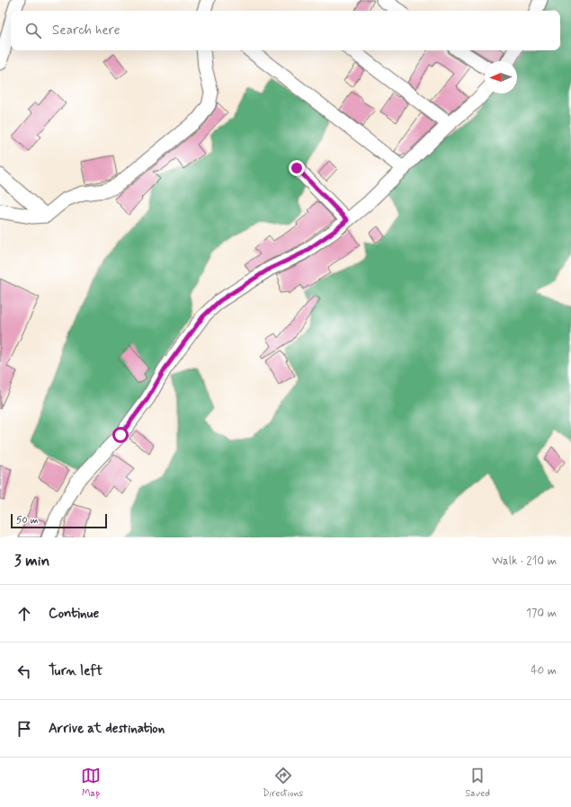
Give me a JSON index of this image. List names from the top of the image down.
{
  "scale_bar": "50 m",
  "north": "left",
  "page": {
    "search": "Search here",
    "scale": "50 m",
    "heading": ["3 min", "Walk · 210 m"],
    "list": [
      ["Continue", "170 m"],
      ["Turn left", "40 m"],
      "Arrive at destination"
    ],
    "nav": ["Map", "Directions", "Saved"]
  }
}
